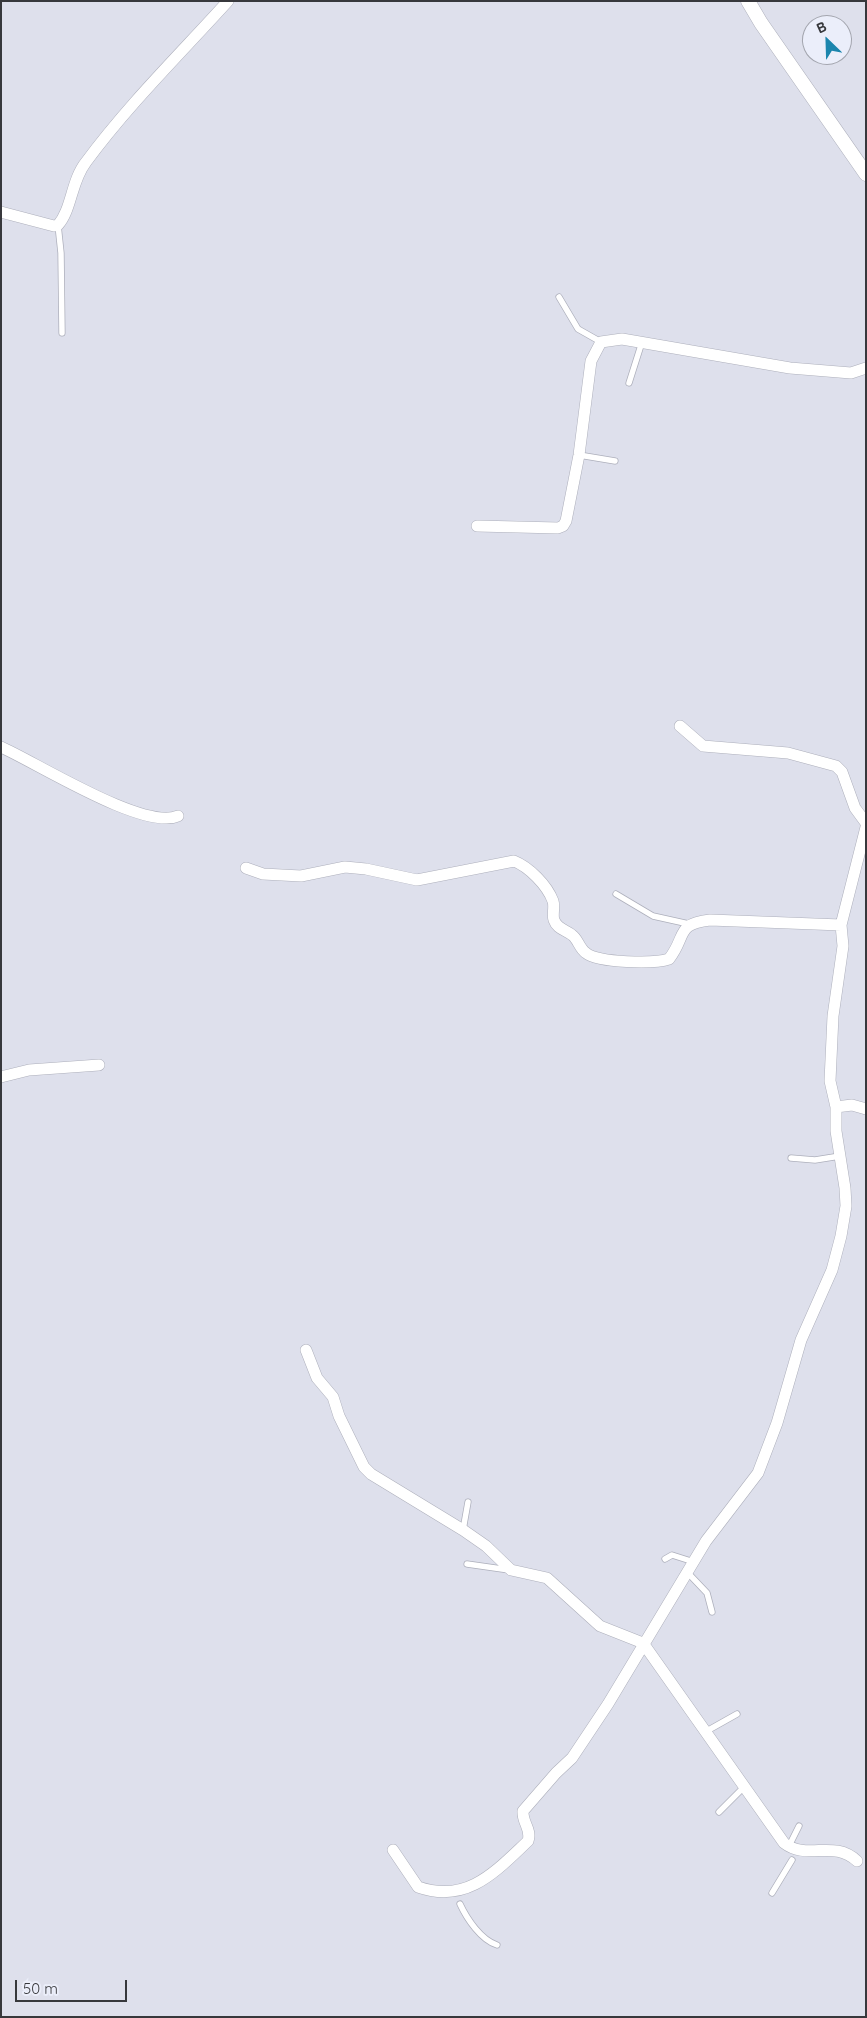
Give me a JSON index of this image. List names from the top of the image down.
{
  "scale_bar": "50 m",
  "north": "top left"
}
